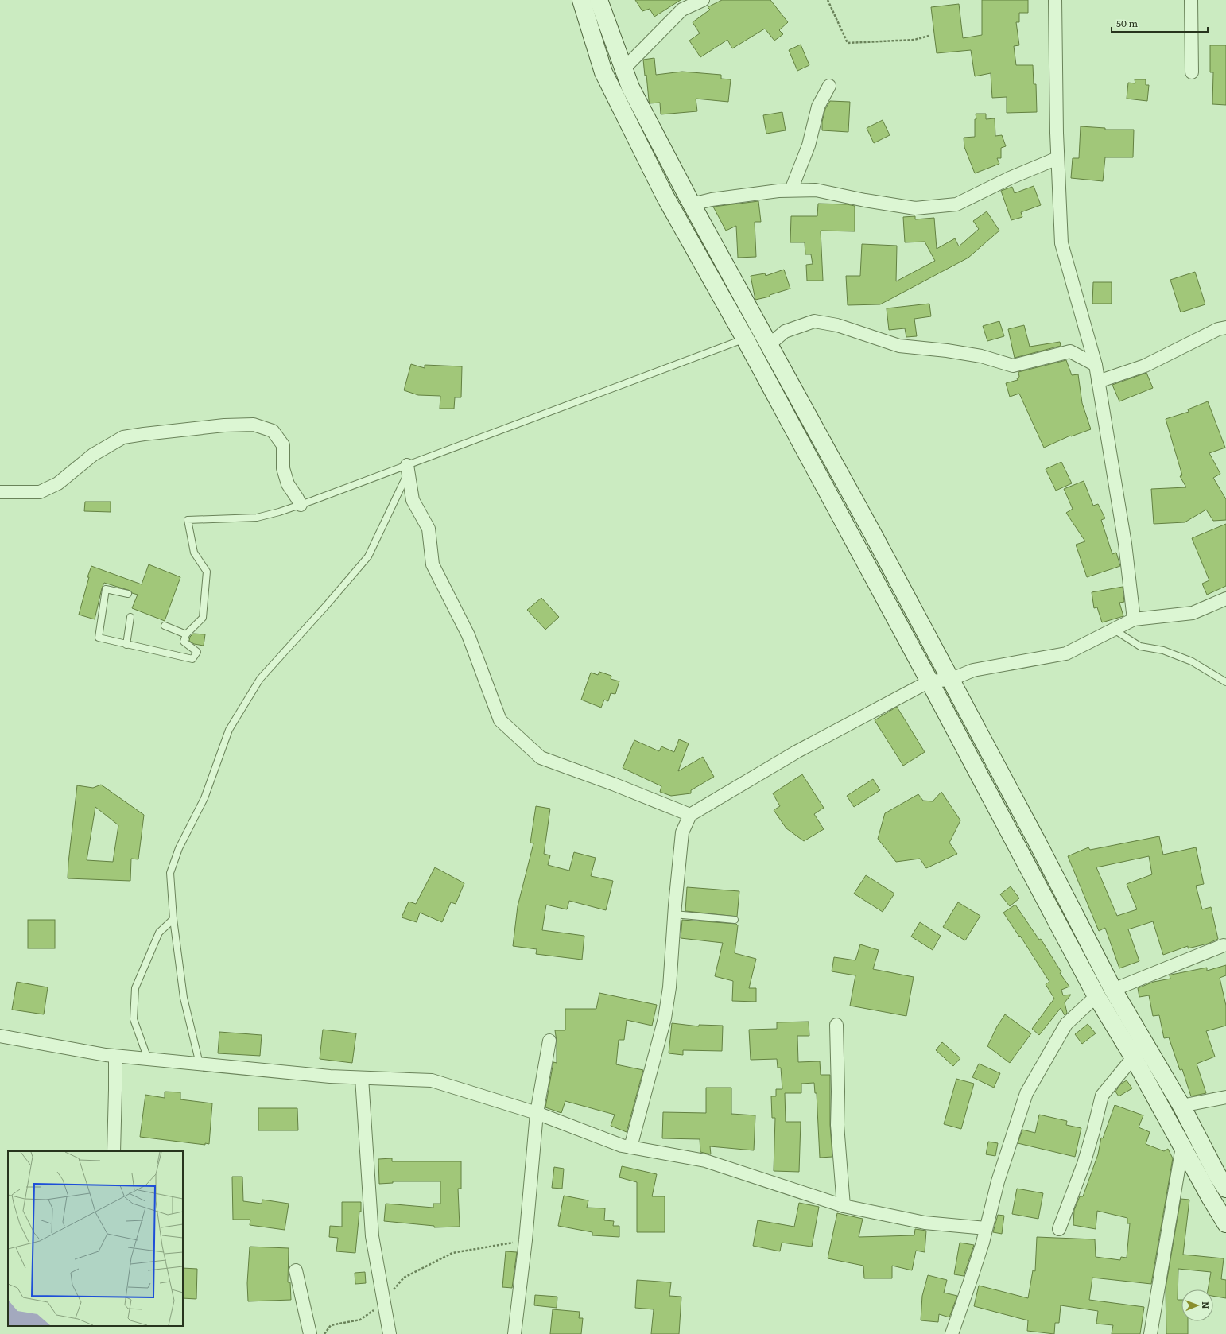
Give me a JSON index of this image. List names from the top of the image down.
{
  "scale_bar": "50 m",
  "north": "right"
}
